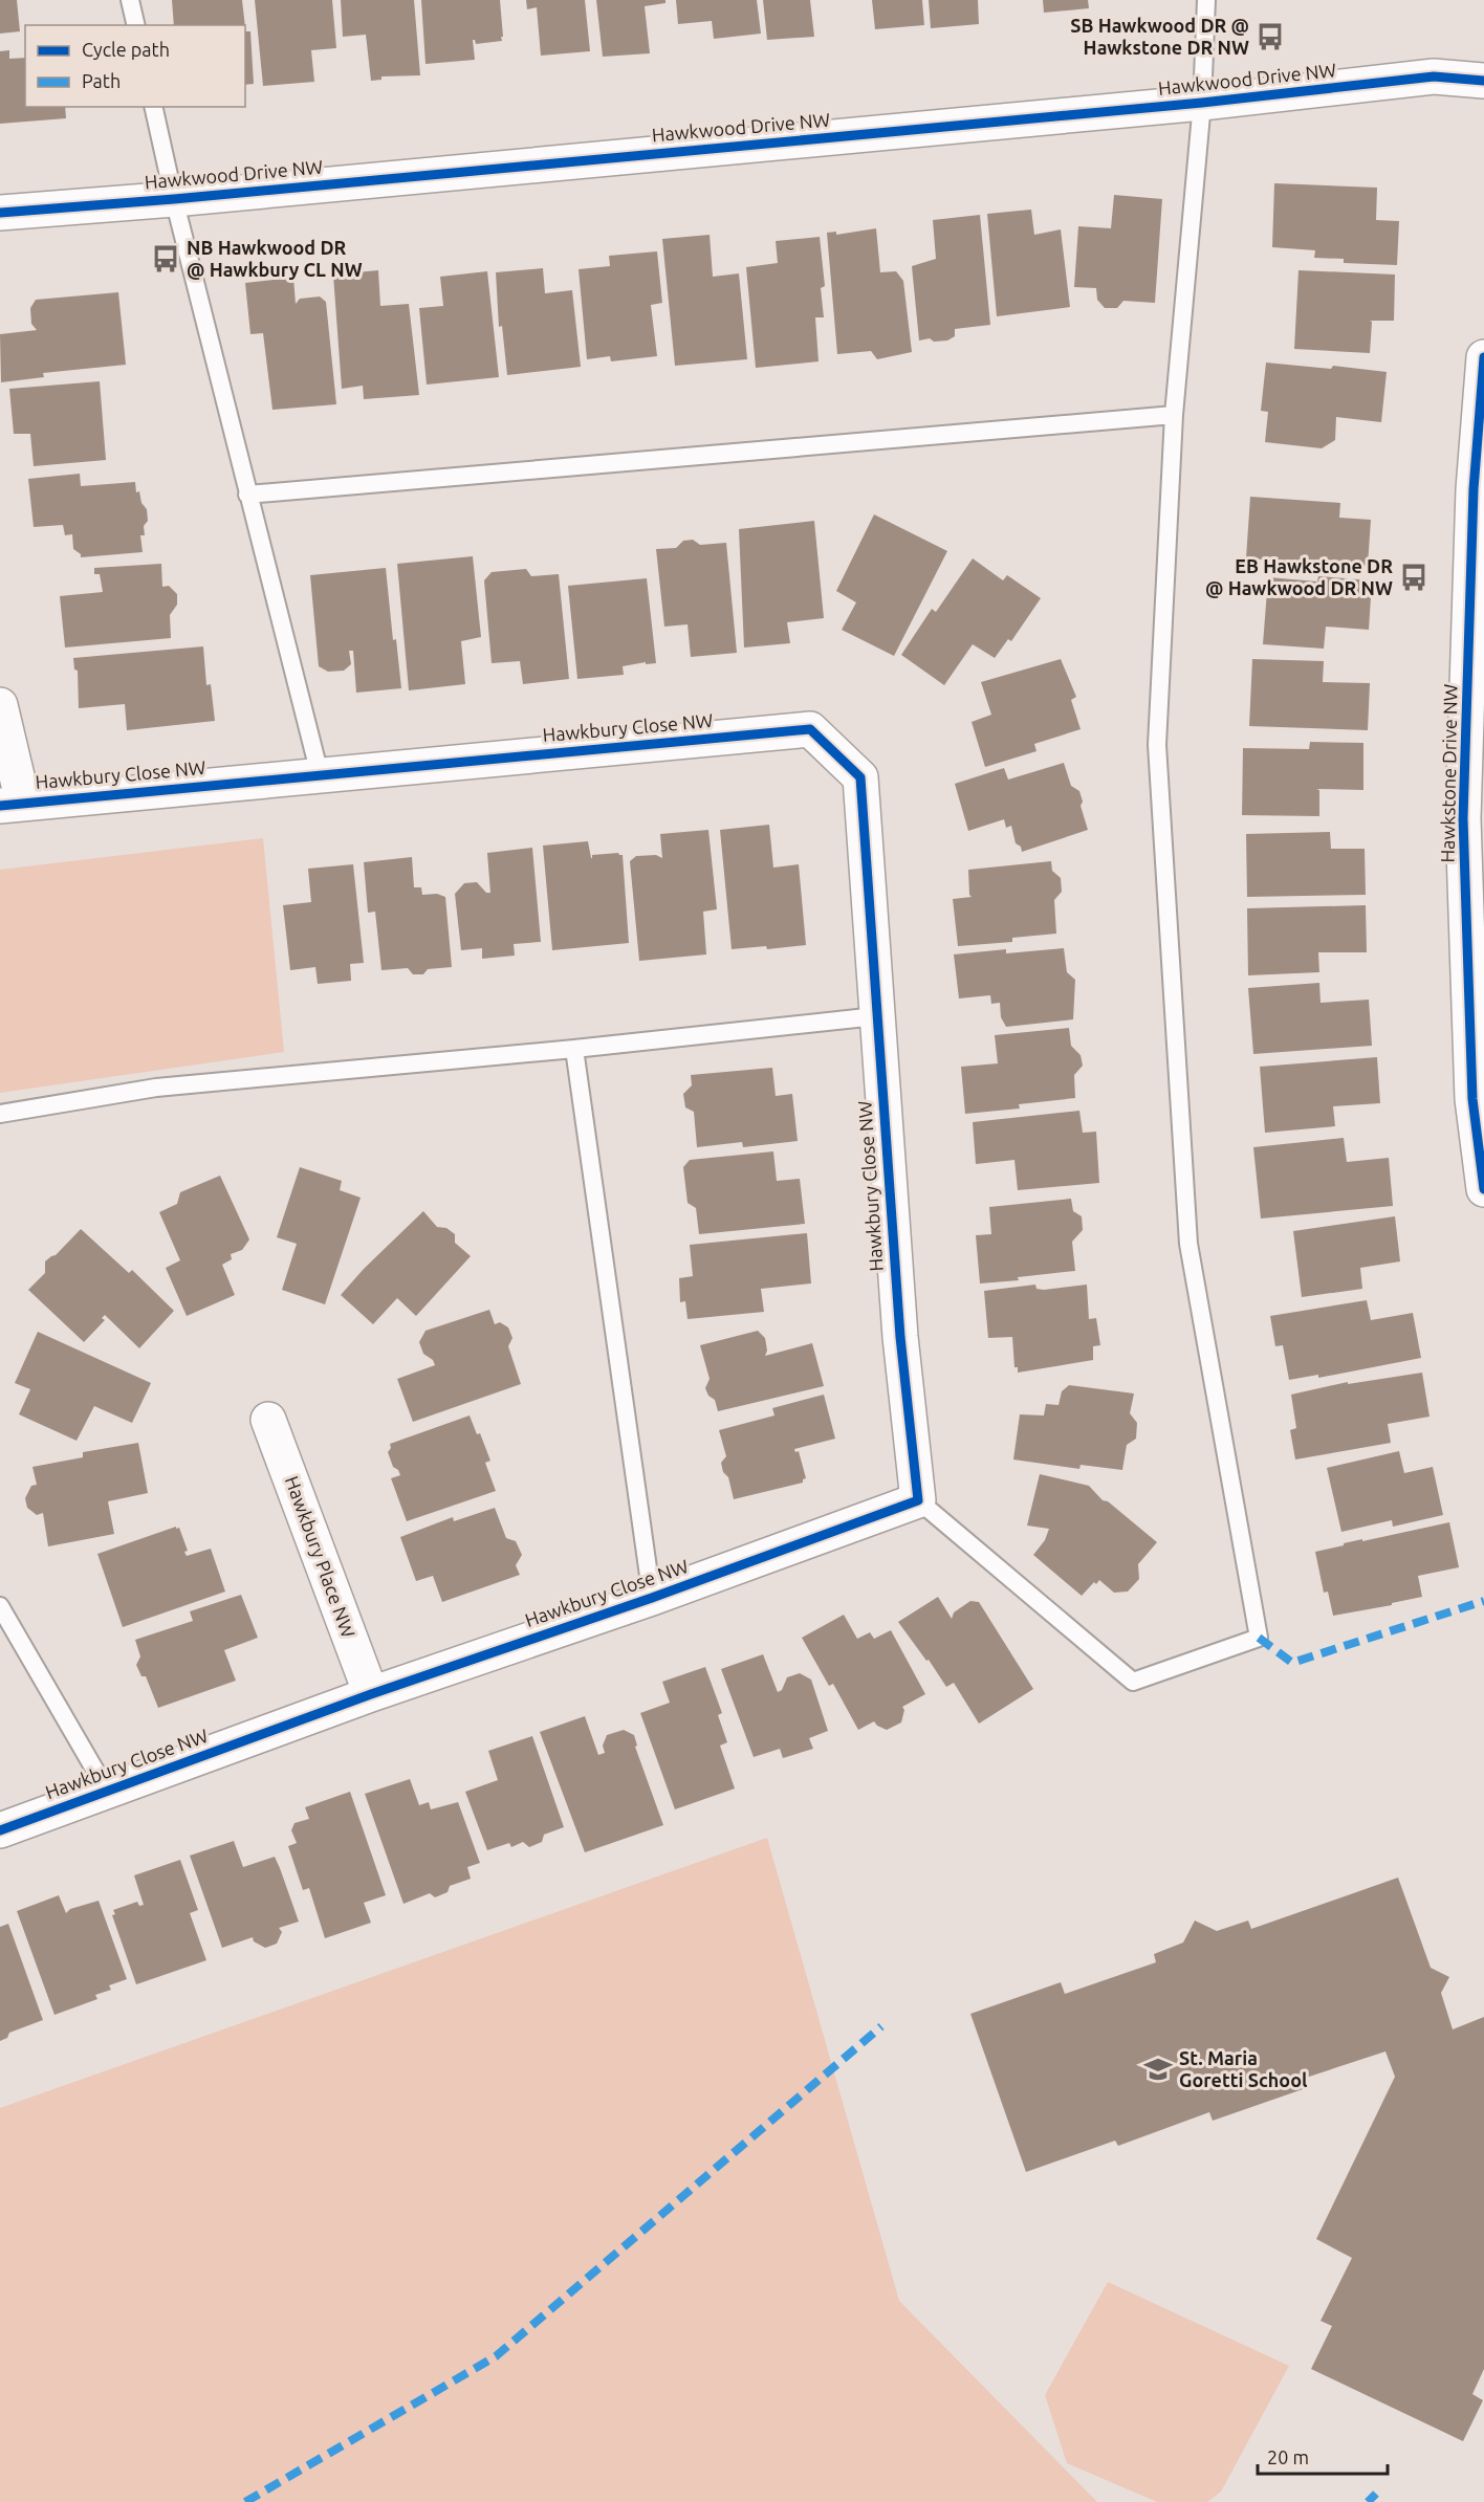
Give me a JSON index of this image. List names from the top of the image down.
{
  "streets": {
    "street": [
      "Hawkwood Drive NW",
      "Hawkbury Close NW",
      "Hawkstone Drive NW",
      "Hawkbury Place NW"
    ]
  },
  "crossings": [
    ["Hawkbury Close NW", "Hawkbury Place NW"]
  ],
  "places": {
    "bus stop": ["SB Hawkwood DR @ Hawkstone DR NW", "NB Hawkwood DR @ Hawkbury CL NW", "EB Hawkstone DR @ Hawkwood DR NW"],
    "school or university": ["St. Maria Goretti School"]
  },
  "legend": ["Cycle path", "Path"],
  "scale_bar": "20 m"
}
